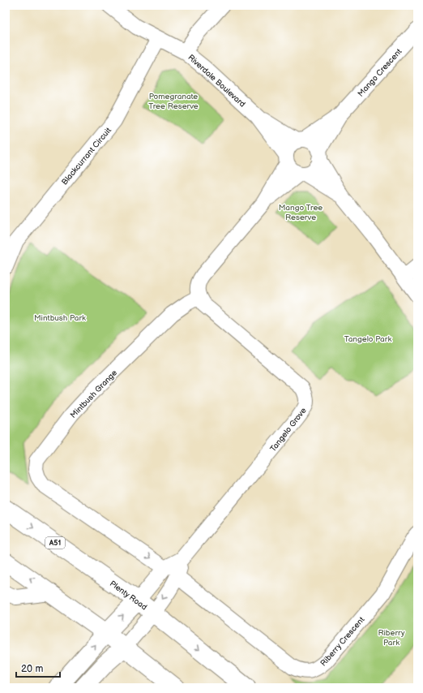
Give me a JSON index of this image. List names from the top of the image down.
{
  "streets": {
    "main road": ["A51", "Plenty Road"],
    "street": [
      "Mango Crescent",
      "Riverdale Boulevard",
      "Blackcurrant Circuit",
      "Mintbush Grange",
      "Tangelo Grove",
      "Riberry Crescent"
    ]
  },
  "crossings": [
    ["Mango Crescent", "Riverdale Boulevard"],
    ["Riverdale Boulevard", "Blackcurrant Circuit"],
    ["Mintbush Grange", "Tangelo Grove"],
    ["Tangelo Grove", "Plenty Road"],
    ["Tangelo Grove", "Riberry Crescent"]
  ],
  "parks": [
    "Pomegranate Tree Reserve",
    "Mango Tree Reserve",
    "Mintbush Park",
    "Tangelo Park",
    "Riberry Park"
  ],
  "scale_bar": "20 m"
}
